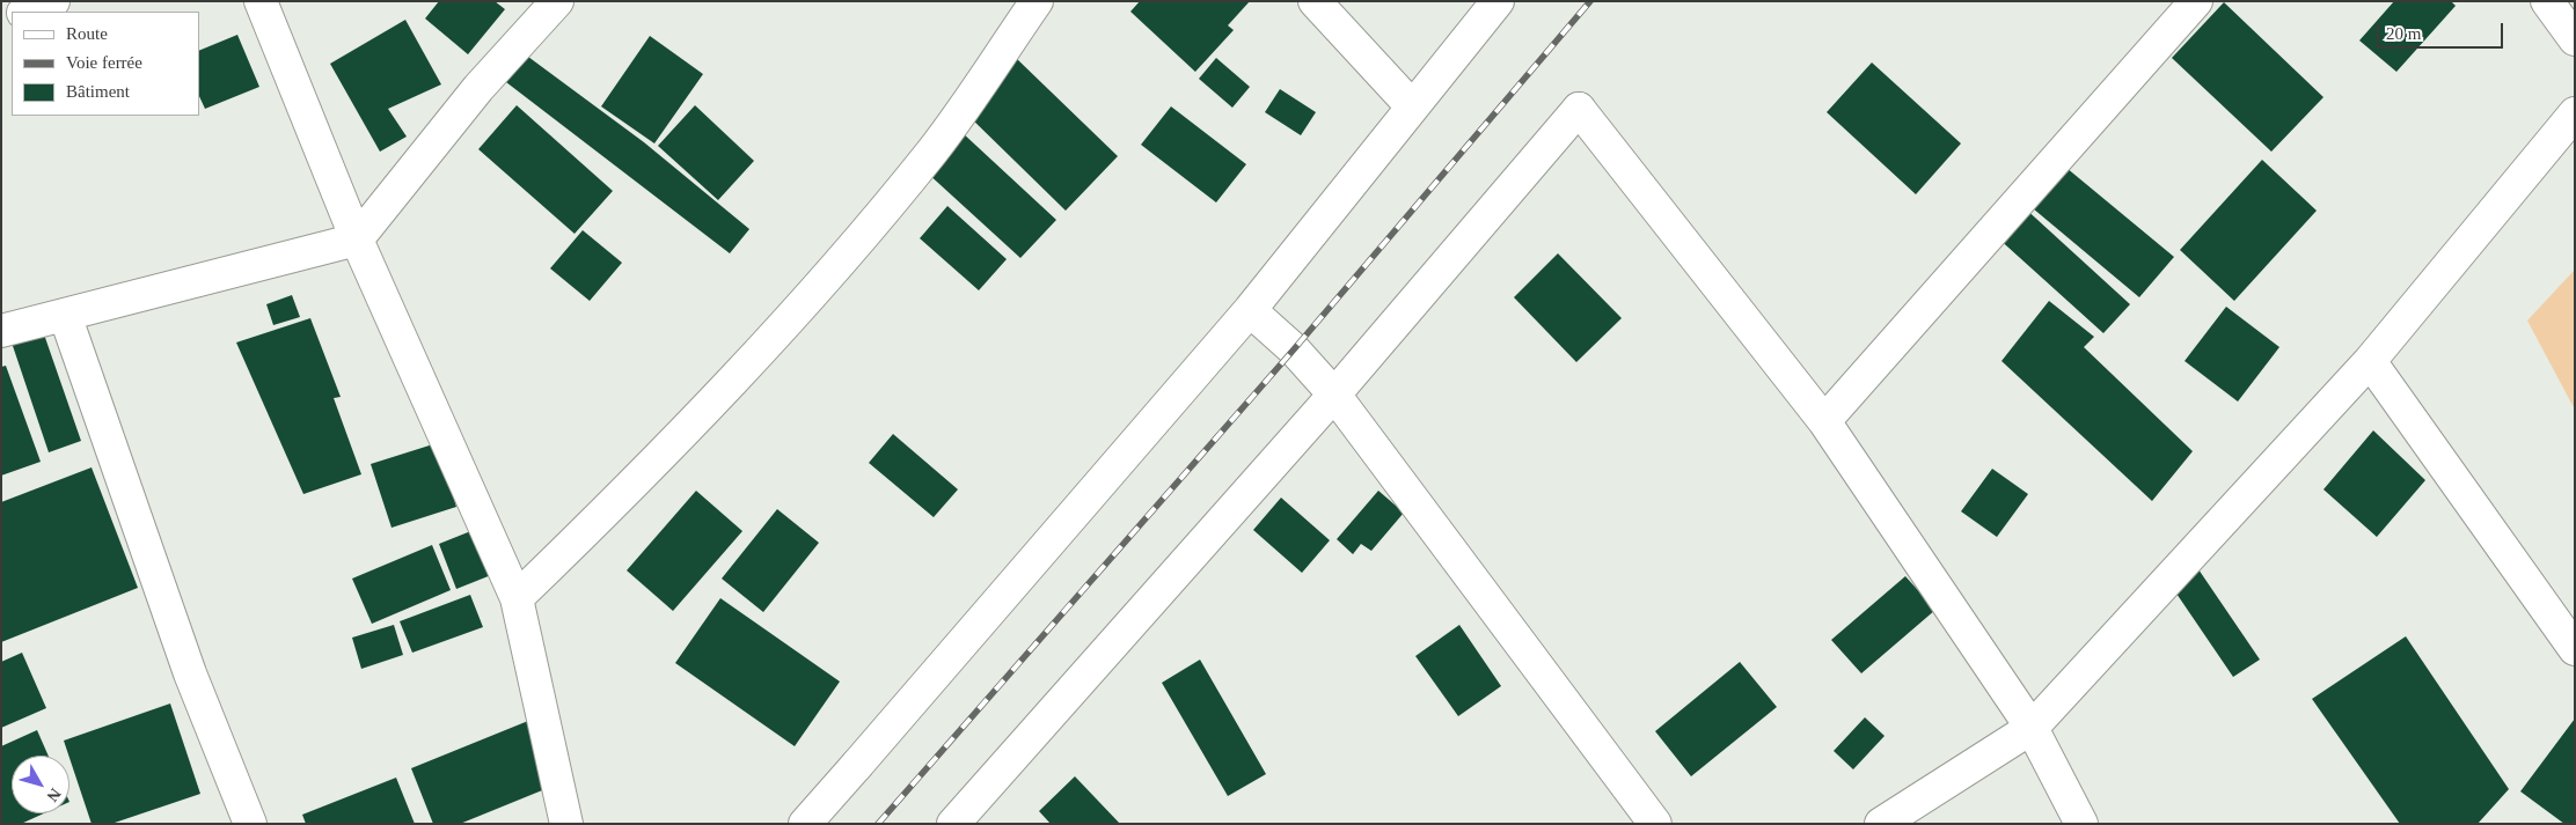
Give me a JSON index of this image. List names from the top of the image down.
{
  "legend": ["Route", "Voie ferrée", "Bâtiment"],
  "scale_bar": "20 m",
  "north": "bottom right"
}
